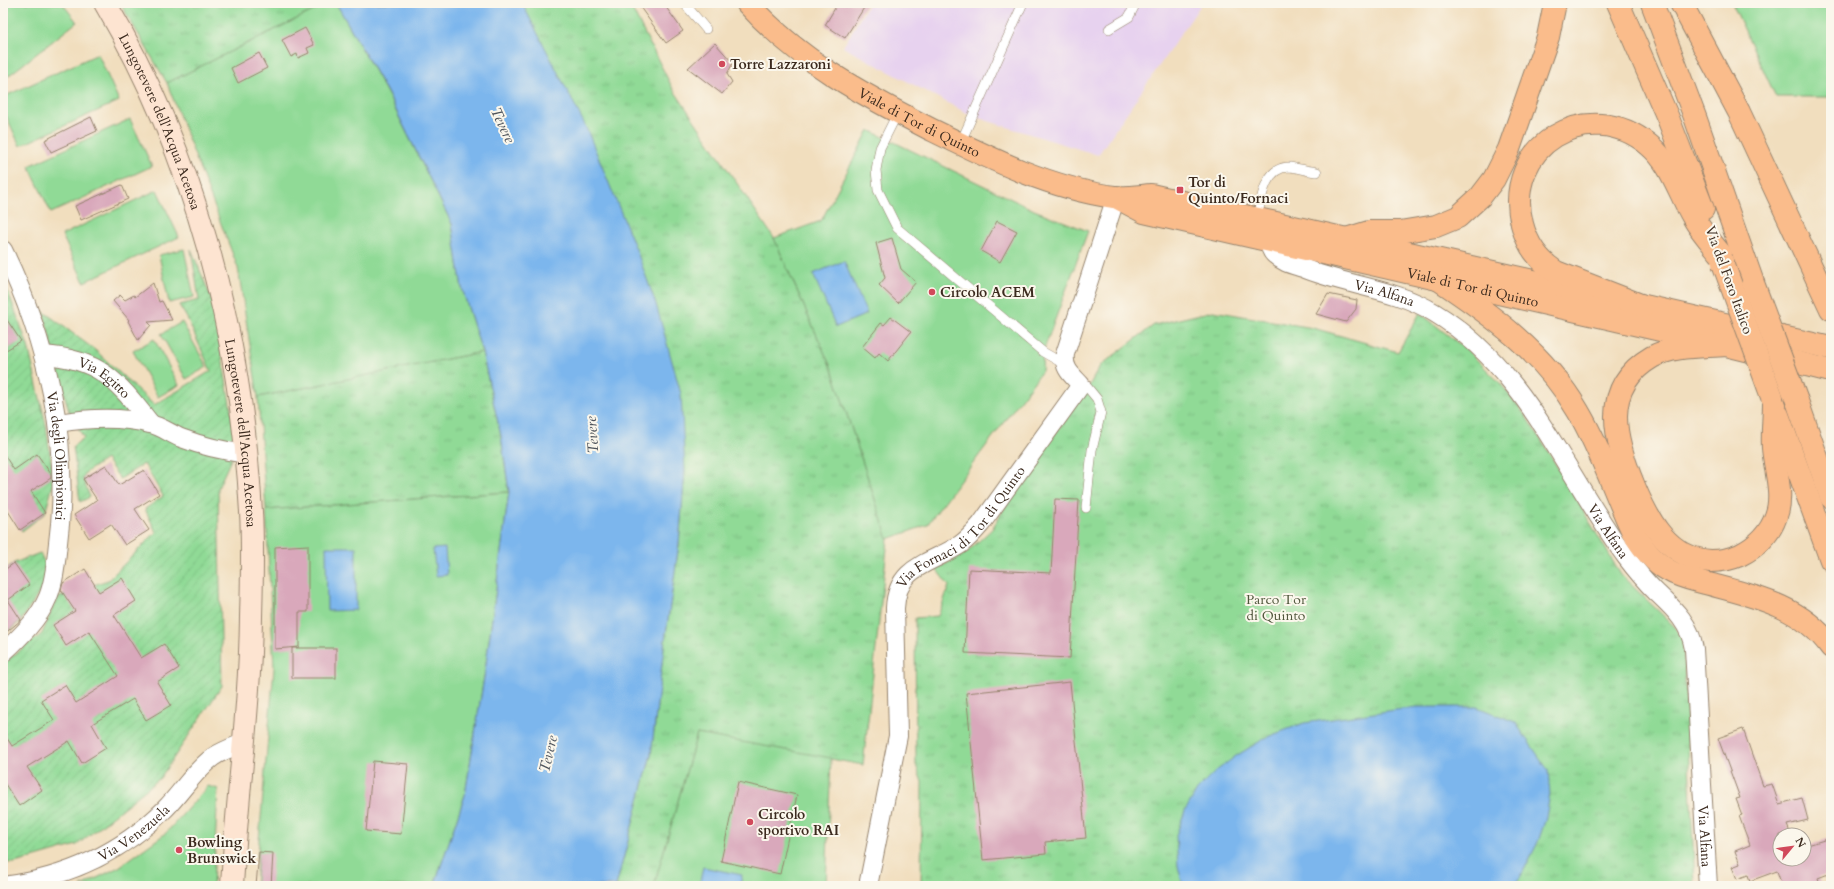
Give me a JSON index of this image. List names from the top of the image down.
{
  "streets": {
    "main road": ["Lungotevere dell'Acqua Acetosa", "Viale di Tor di Quinto", "Via del Foro Italico"],
    "street": [
      "Via Alfana",
      "Via Egitto",
      "Via degli Olimpionici",
      "Via Fornaci di Tor di Quinto",
      "Via Venezuela"
    ]
  },
  "crossings": [
    ["Lungotevere dell'Acqua Acetosa", "Via Egitto"],
    ["Lungotevere dell'Acqua Acetosa", "Via Venezuela"],
    ["Viale di Tor di Quinto", "Via Alfana"],
    ["Via Egitto", "Via degli Olimpionici"]
  ],
  "water": ["Tevere"],
  "parks": ["Parco Tor di Quinto"],
  "places": {
    "other": [
      "Torre Lazzaroni",
      "Circolo ACEM",
      "Circolo sportivo RAI",
      "Bowling Brunswick"
    ],
    "transit": ["Tor di Quinto/Fornaci"]
  },
  "north": "top right"
}
